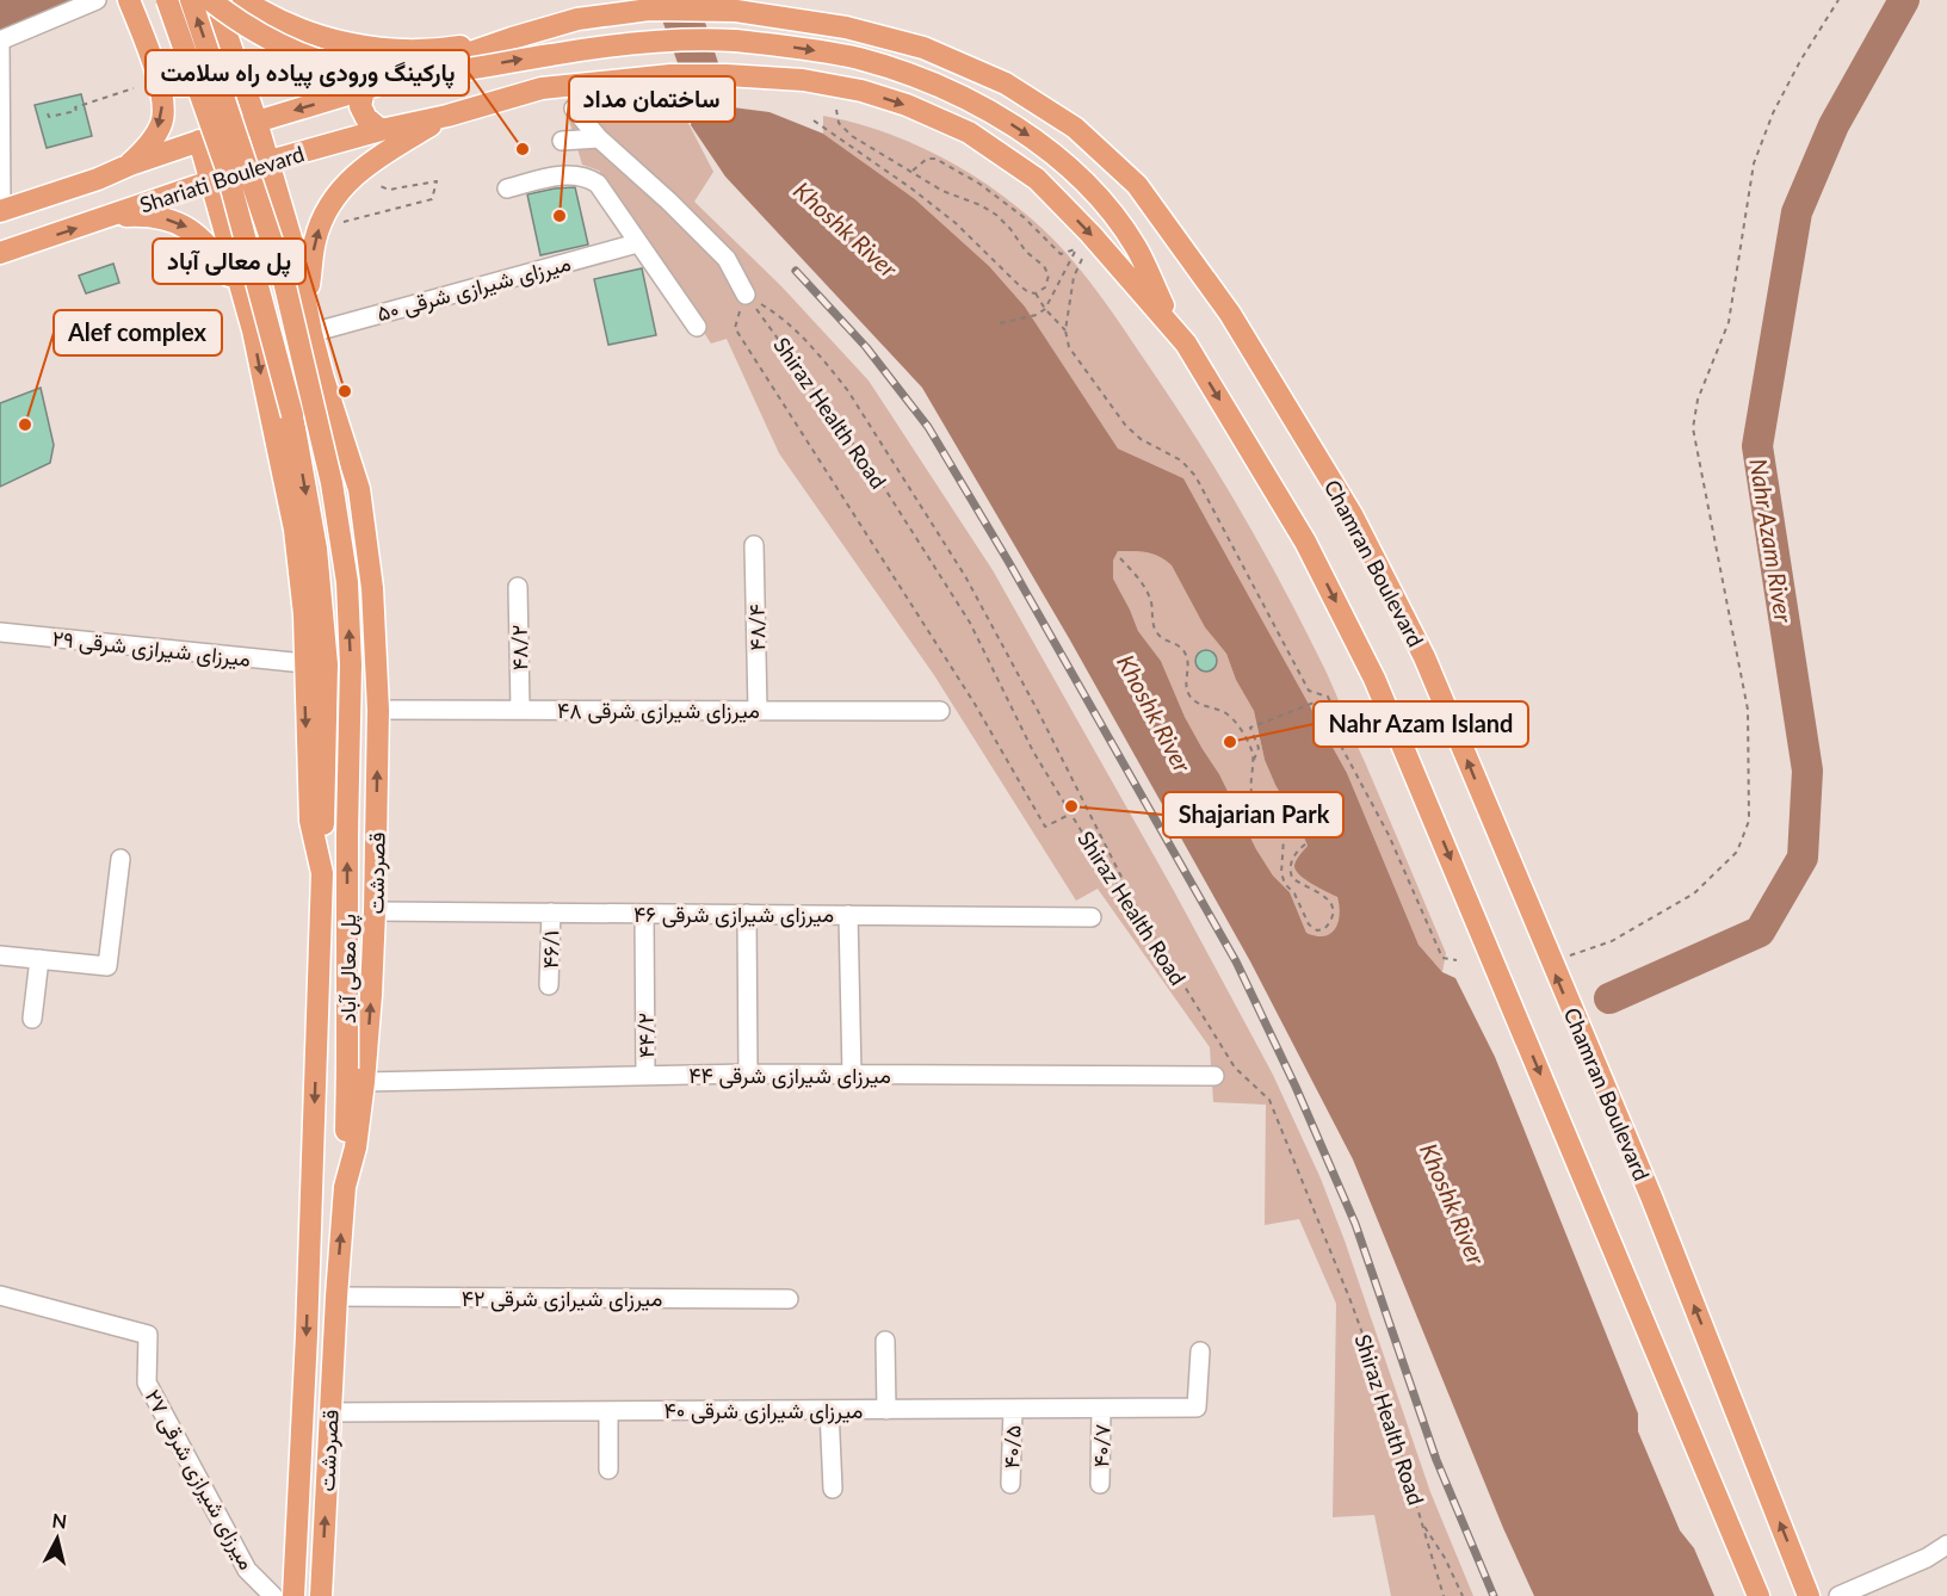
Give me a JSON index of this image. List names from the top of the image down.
{
  "streets": {
    "main road": [
      "Shariati Boulevard",
      "Chamran Boulevard",
      "قصردشت",
      "پل معالی آباد"
    ],
    "street": [
      "۵۰ میرزای شیرازی شرقی",
      "۴۸/۴",
      "۲۹ میرزای شیرازی شرقی",
      "۴۸/۲",
      "۴۸ میرزای شیرازی شرقی",
      "۴۶ میرزای شیرازی شرقی",
      "۴۶/۱",
      "۴۴/۲",
      "۴۴ میرزای شیرازی شرقی",
      "۴۲ میرزای شیرازی شرقی",
      "۴۰ میرزای شیرازی شرقی",
      "۴۰/۷",
      "۴۰/۵",
      "۲۷ میرزای شیرازی شرقی"
    ],
    "path": ["Shiraz Health Road"]
  },
  "crossings": [
    ["Shariati Boulevard", "Chamran Boulevard"],
    ["Shariati Boulevard", "قصردشت"],
    ["۵۰ میرزای شیرازی شرقی", "قصردشت"],
    ["Chamran Boulevard", "قصردشت"],
    ["۴۸/۴", "۴۸ میرزای شیرازی شرقی"],
    ["۲۹ میرزای شیرازی شرقی", "قصردشت"],
    ["۴۸/۲", "۴۸ میرزای شیرازی شرقی"],
    ["۴۸ میرزای شیرازی شرقی", "قصردشت"],
    ["قصردشت", "۴۶ میرزای شیرازی شرقی"],
    ["قصردشت", "پل معالی آباد"],
    ["قصردشت", "۴۴ میرزای شیرازی شرقی"],
    ["قصردشت", "۴۲ میرزای شیرازی شرقی"],
    ["قصردشت", "۴۰ میرزای شیرازی شرقی"],
    ["۴۶ میرزای شیرازی شرقی", "۴۶/۱"],
    ["۴۶ میرزای شیرازی شرقی", "۴۴/۲"],
    ["پل معالی آباد", "۴۴ میرزای شیرازی شرقی"],
    ["۴۴/۲", "۴۴ میرزای شیرازی شرقی"],
    ["۴۰ میرزای شیرازی شرقی", "۴۰/۷"],
    ["۴۰ میرزای شیرازی شرقی", "۴۰/۵"]
  ],
  "water": ["Khoshk River", "Nahr Azam River"],
  "places": [
    "پارکینگ ورودی پیاده راه سلامت",
    "ساختمان مداد",
    "پل معالی آباد",
    "Alef complex",
    "Nahr Azam Island",
    "Shajarian Park"
  ],
  "north": "top"
}
